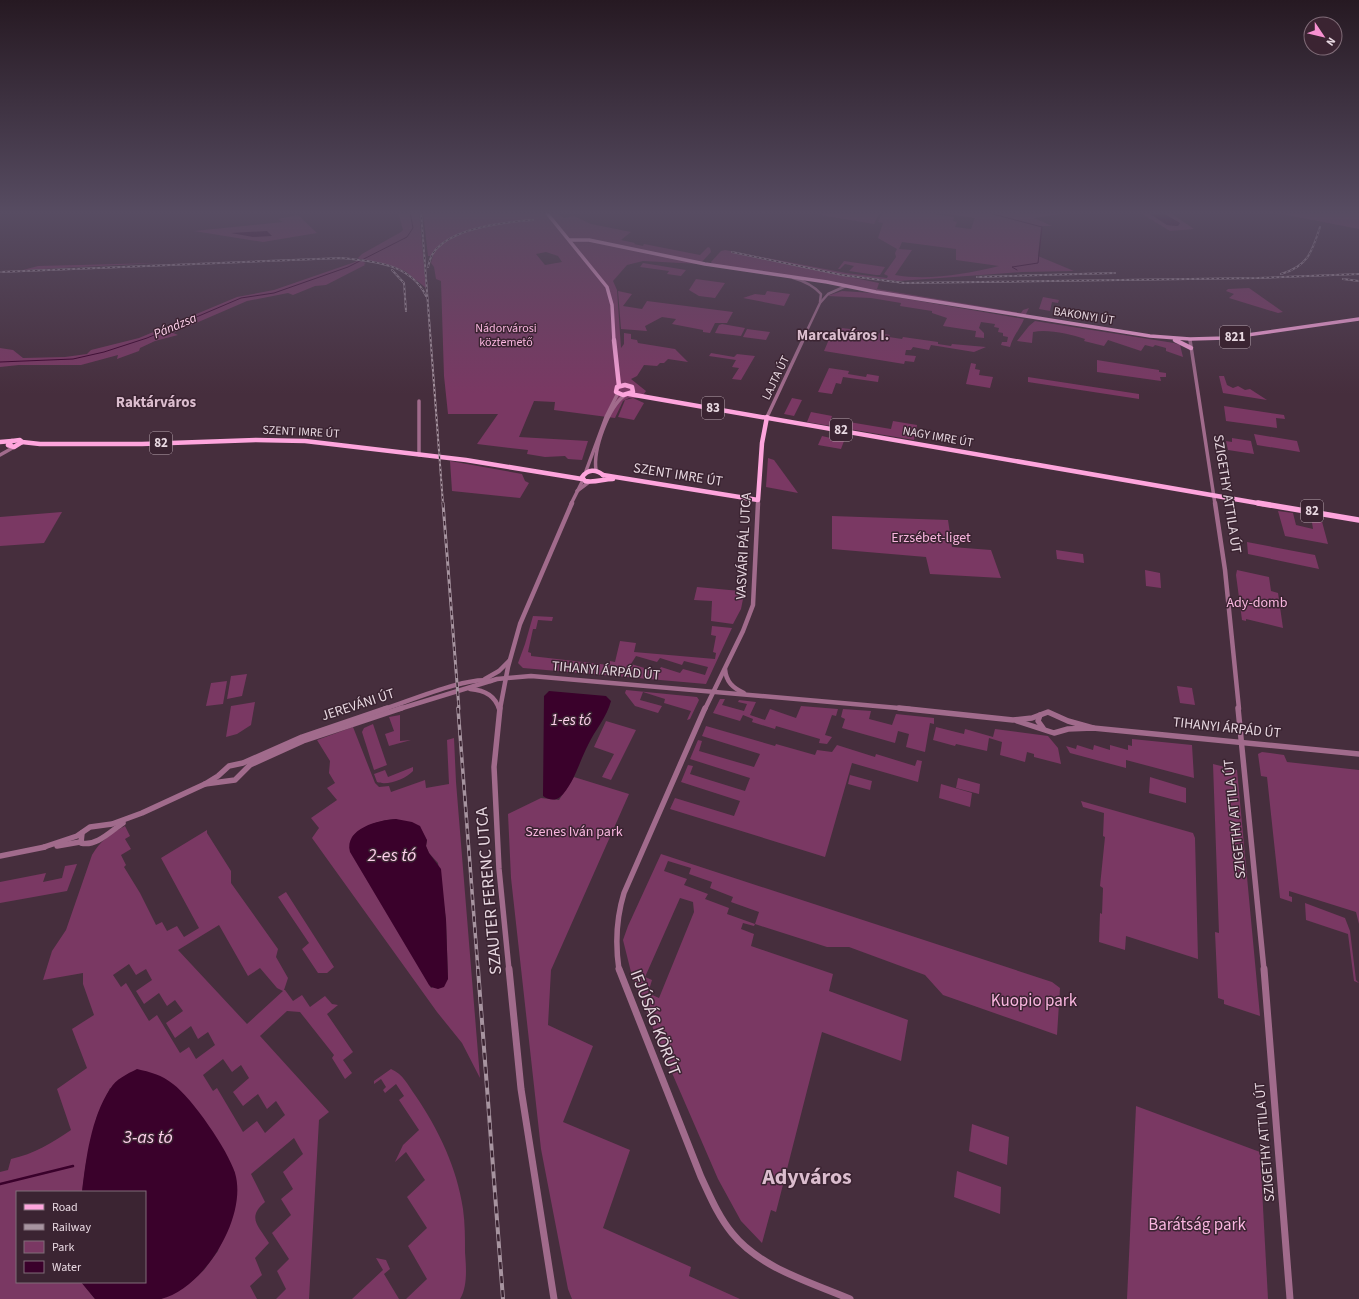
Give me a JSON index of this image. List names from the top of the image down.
{
  "streets": {
    "main road": [
      "BAKONYI ÚT",
      "821",
      "83",
      "82",
      "SZENT IMRE ÚT",
      "NAGY IMRE ÚT",
      "VASVÁRI PÁL UTCA"
    ],
    "street": [
      "LAJTA ÚT",
      "SZIGETHY ATTILA ÚT",
      "TIHANYI ÁRPÁD ÚT",
      "JEREVÁNI ÚT",
      "SZAUTER FERENC UTCA",
      "IFJÚSÁG KÖRÚT"
    ]
  },
  "crossings": [
    ["BAKONYI ÚT", "LAJTA ÚT"],
    ["BAKONYI ÚT", "SZIGETHY ATTILA ÚT"],
    ["LAJTA ÚT", "NAGY IMRE ÚT"],
    ["LAJTA ÚT", "VASVÁRI PÁL UTCA"],
    ["83", "NAGY IMRE ÚT"],
    ["82", "SZENT IMRE ÚT"],
    ["82", "NAGY IMRE ÚT"],
    ["82", "SZIGETHY ATTILA ÚT"],
    ["82", "SZAUTER FERENC UTCA"],
    ["SZENT IMRE ÚT", "VASVÁRI PÁL UTCA"],
    ["SZENT IMRE ÚT", "SZAUTER FERENC UTCA"],
    ["NAGY IMRE ÚT", "SZIGETHY ATTILA ÚT"],
    ["NAGY IMRE ÚT", "VASVÁRI PÁL UTCA"],
    ["SZIGETHY ATTILA ÚT", "TIHANYI ÁRPÁD ÚT"],
    ["VASVÁRI PÁL UTCA", "TIHANYI ÁRPÁD ÚT"],
    ["VASVÁRI PÁL UTCA", "IFJÚSÁG KÖRÚT"],
    ["TIHANYI ÁRPÁD ÚT", "JEREVÁNI ÚT"],
    ["TIHANYI ÁRPÁD ÚT", "SZAUTER FERENC UTCA"],
    ["TIHANYI ÁRPÁD ÚT", "IFJÚSÁG KÖRÚT"]
  ],
  "districts": ["Marcalváros I.", "Raktárváros", "Adyváros"],
  "water": [
    "Pándzsa",
    "1-es tó",
    "2-es tó",
    "3-as tó"
  ],
  "parks": [
    "Nádorvárosi köztemető",
    "Erzsébet-liget",
    "Ady-domb",
    "Szenes Iván park",
    "Kuopio park",
    "Barátság park"
  ],
  "legend": [
    "Road",
    "Railway",
    "Park",
    "Water"
  ],
  "north": "bottom right"
}
